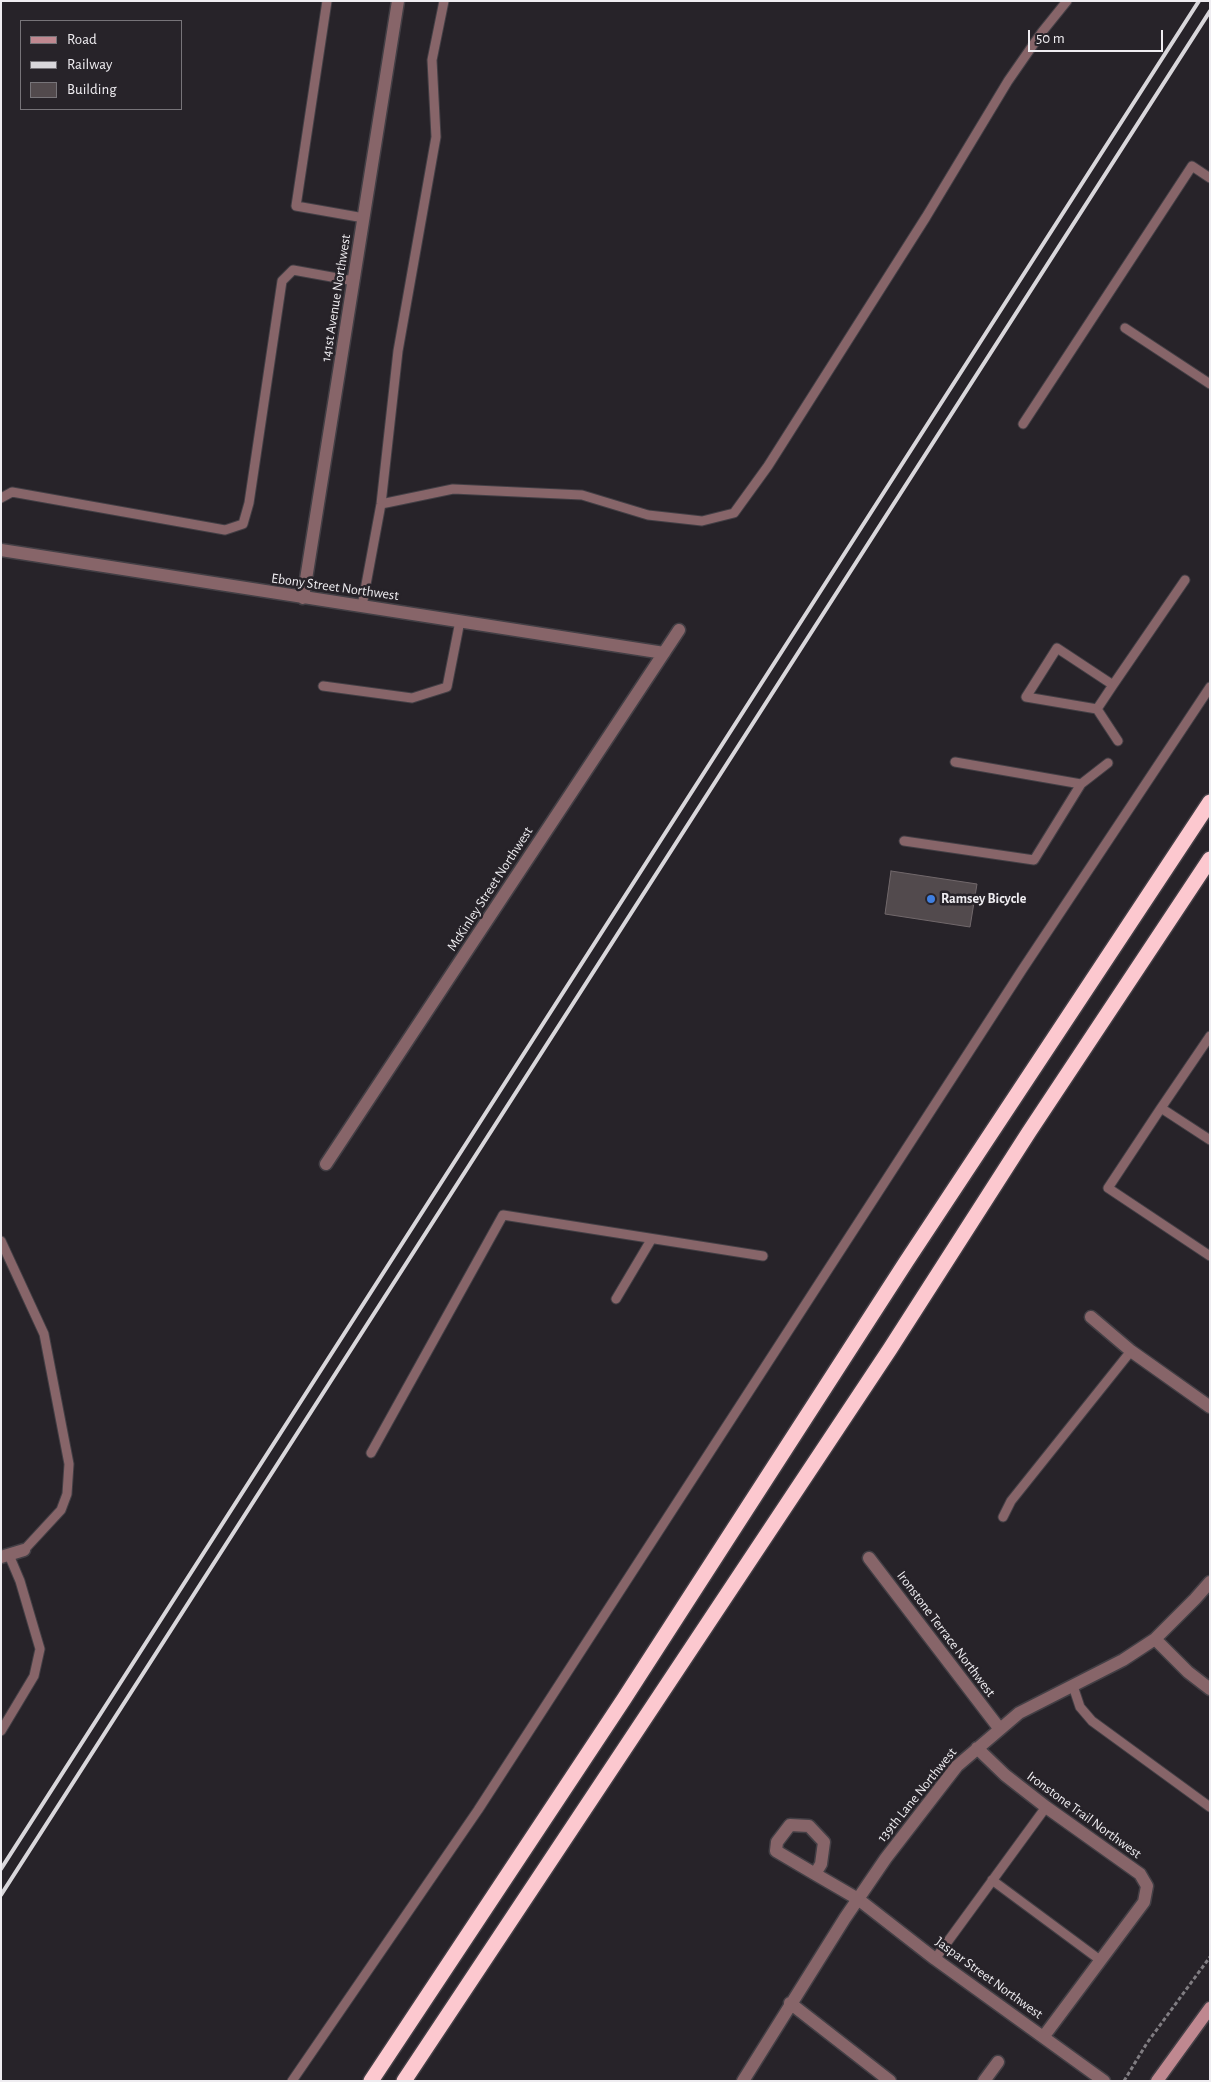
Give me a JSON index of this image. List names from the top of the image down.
{
  "streets": {
    "street": [
      "141st Avenue Northwest",
      "Ebony Street Northwest",
      "McKinley Street Northwest",
      "Ironstone Terrace Northwest",
      "139th Lane Northwest",
      "Ironstone Trail Northwest",
      "Jaspar Street Northwest"
    ]
  },
  "crossings": [
    ["141st Avenue Northwest", "Ebony Street Northwest"],
    ["Ebony Street Northwest", "McKinley Street Northwest"],
    ["Ironstone Terrace Northwest", "139th Lane Northwest"],
    ["139th Lane Northwest", "Ironstone Trail Northwest"],
    ["139th Lane Northwest", "Jaspar Street Northwest"],
    ["Ironstone Trail Northwest", "Jaspar Street Northwest"]
  ],
  "places": ["Ramsey Bicycle"],
  "legend": ["Road", "Railway", "Building"],
  "scale_bar": "50 m"
}
